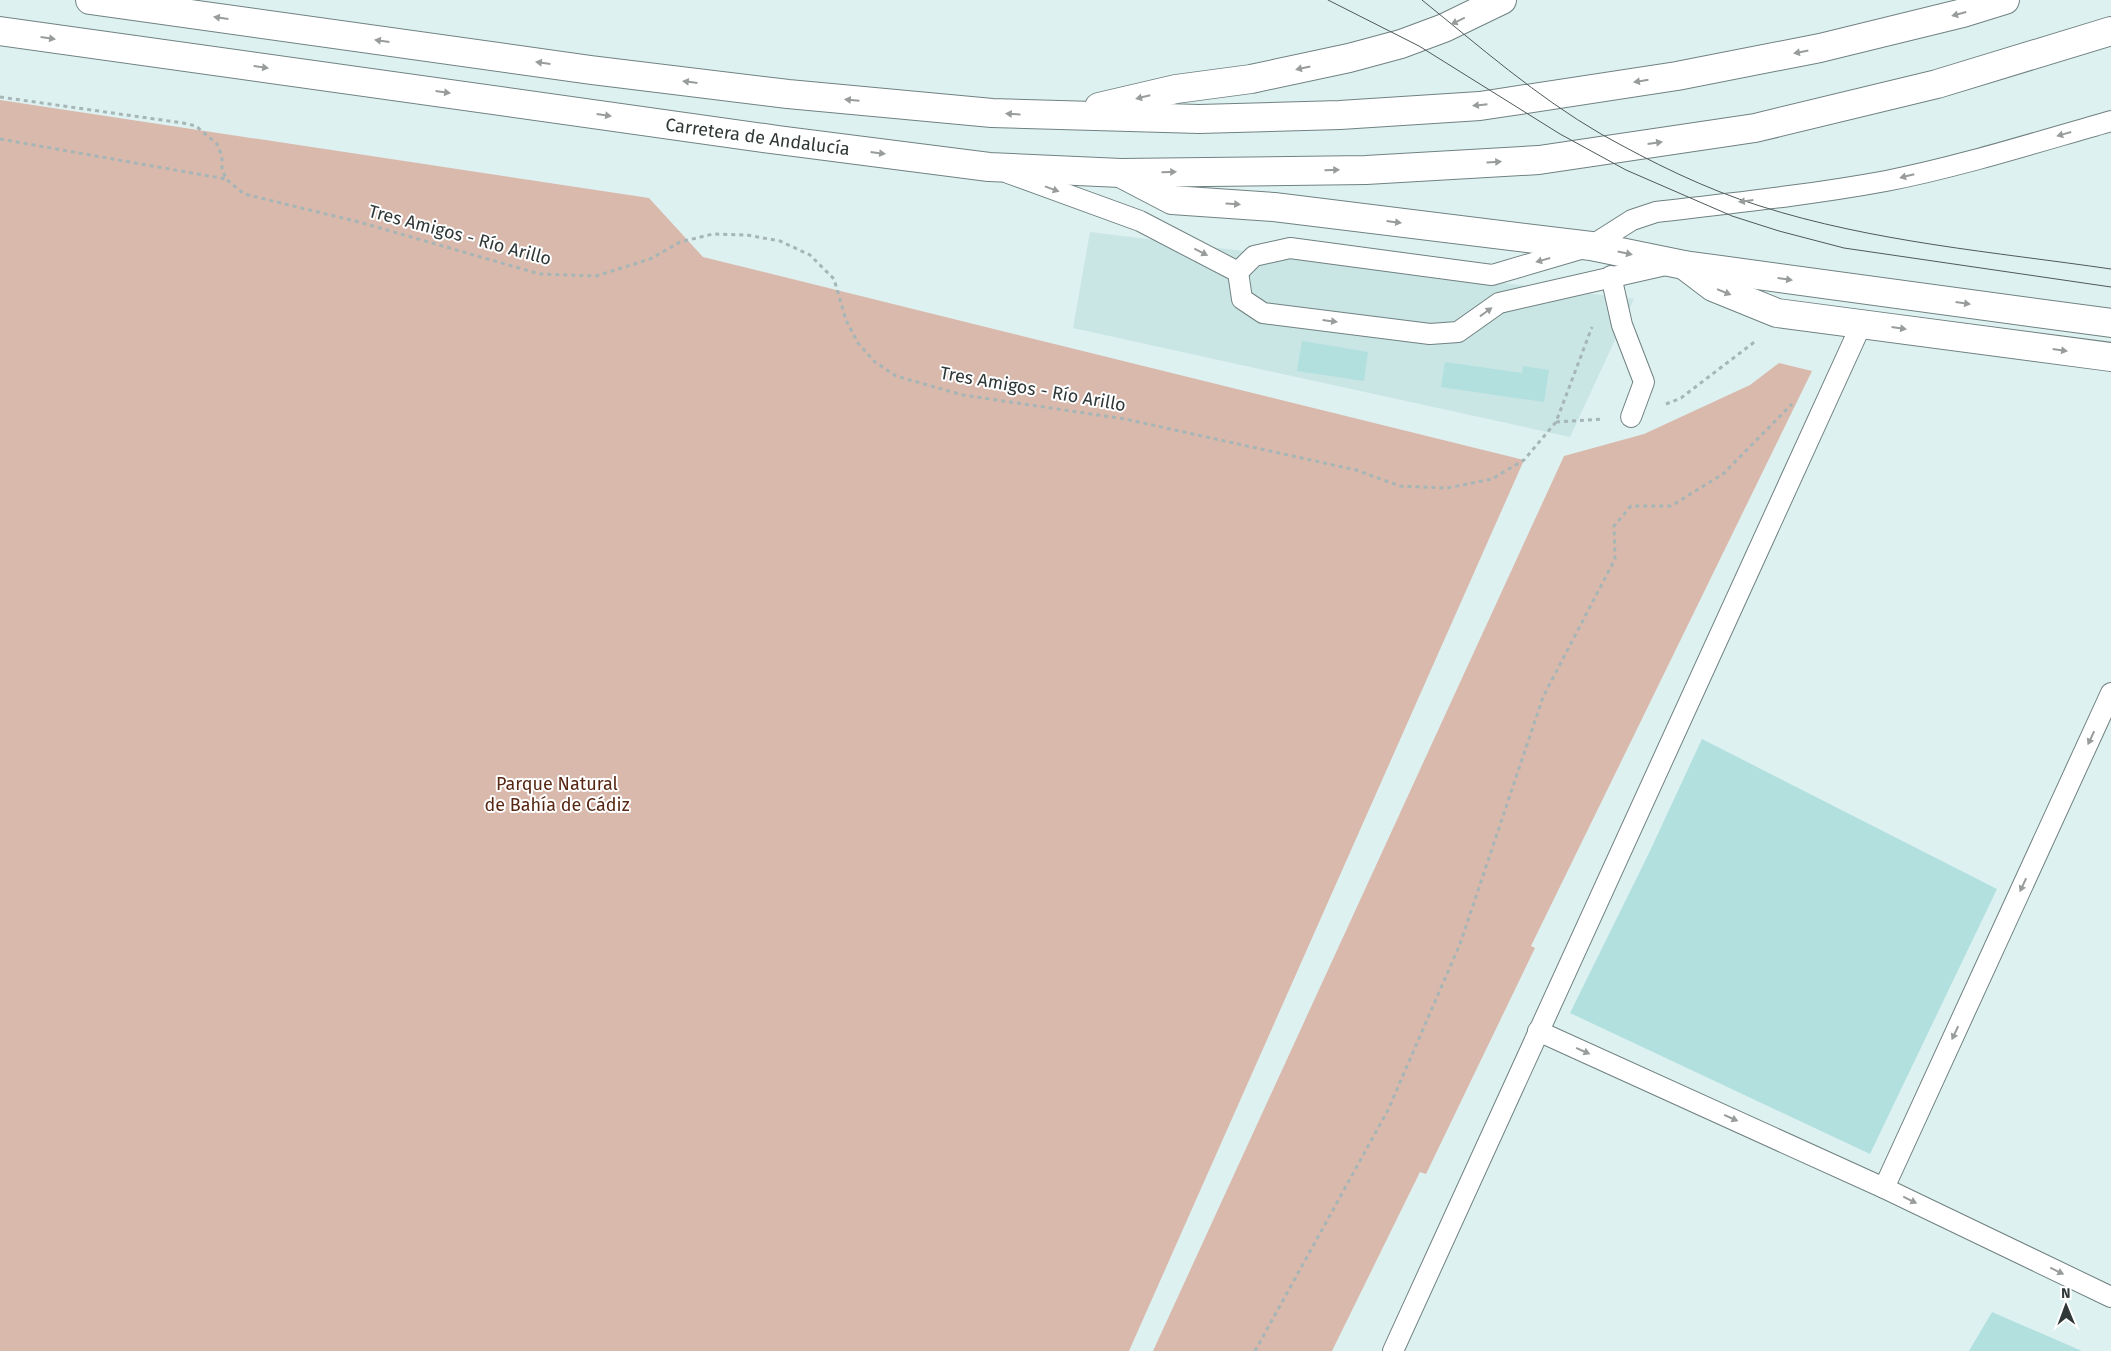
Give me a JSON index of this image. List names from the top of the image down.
{
  "streets": {
    "main road": ["Carretera de Andalucía"],
    "path": ["Tres Amigos - Río Arillo"]
  },
  "parks": ["Parque Natural de Bahía de Cádiz"],
  "north": "top"
}
